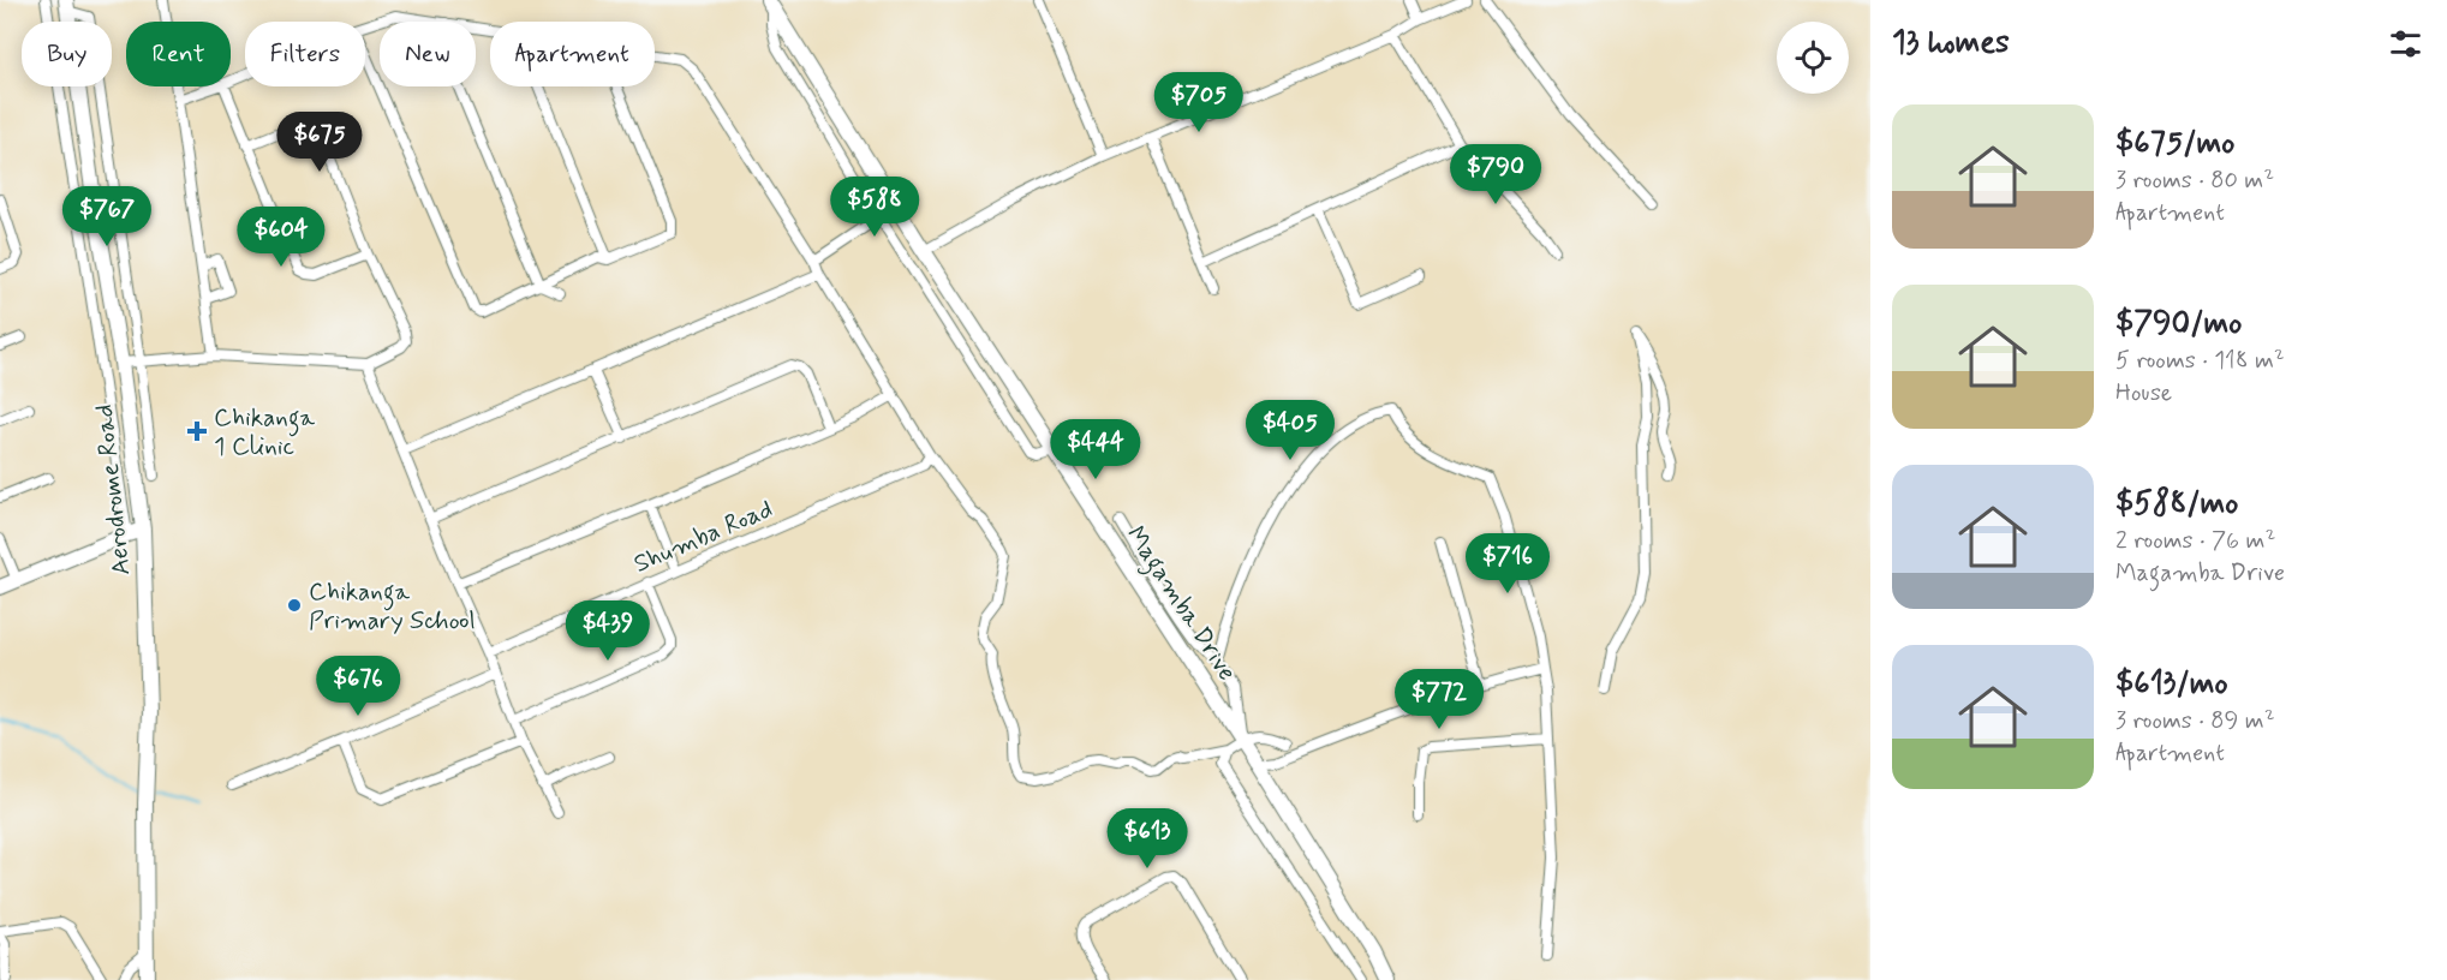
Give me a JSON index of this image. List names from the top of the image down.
{
  "streets": {
    "street": ["Aerodrome Road", "Shumba Road", "Magamba Drive"]
  },
  "places": {
    "health": ["Chikanga 1 Clinic"],
    "other": ["Chikanga Primary School"]
  },
  "page": {
    "heading": "13 homes",
    "chip": [
      "Buy",
      "Rent",
      "Filters",
      "New",
      "Apartment"
    ],
    "price": [
      "$705",
      "$675",
      "$790",
      "$588",
      "$767",
      "$604",
      "$405",
      "$444",
      "$716",
      "$439",
      "$676",
      "$772",
      "$613"
    ],
    "list": [
      {
        "name": "$675/mo",
        "note": "3 rooms · 80 m² · Apartment"
      },
      {
        "name": "$790/mo",
        "note": "5 rooms · 118 m² · House"
      },
      {
        "name": "$588/mo",
        "note": "2 rooms · 76 m² · Magamba Drive"
      },
      {
        "name": "$613/mo",
        "note": "3 rooms · 89 m² · Apartment"
      }
    ]
  }
}
